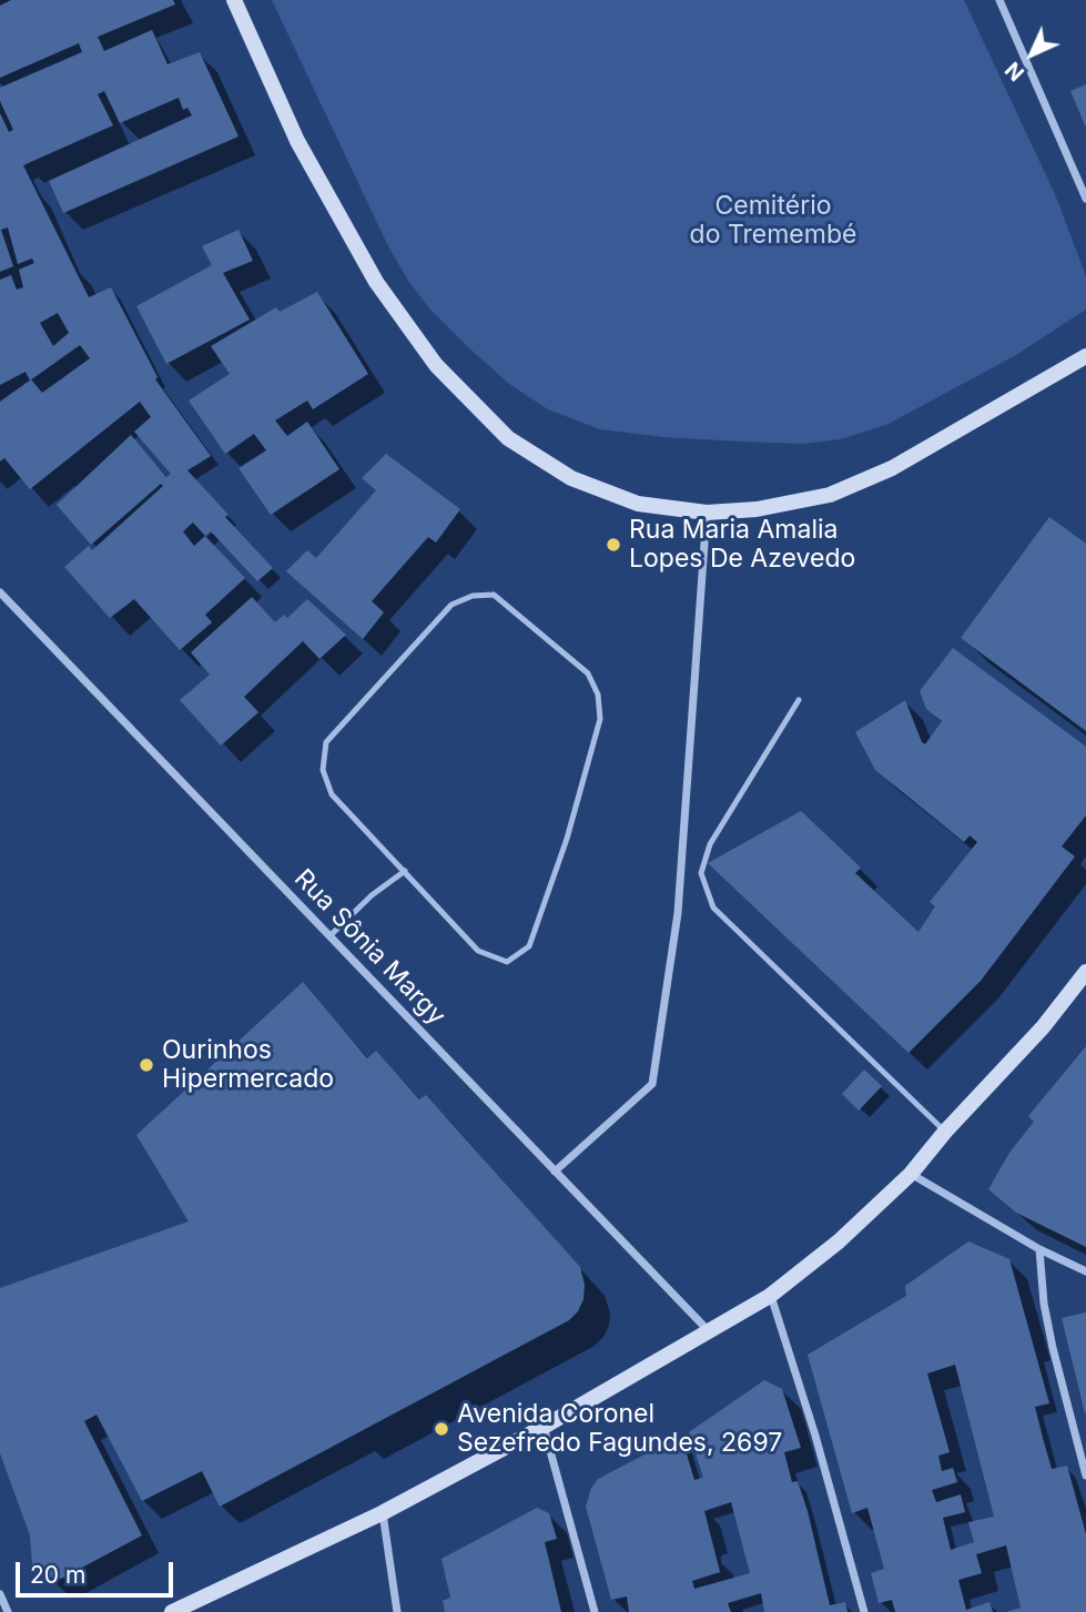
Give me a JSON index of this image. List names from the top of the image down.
{
  "streets": {
    "street": ["Rua Sônia Margy"]
  },
  "parks": ["Cemitério do Tremembé"],
  "places": ["Rua Maria Amalia Lopes De Azevedo", "Ourinhos Hipermercado", "Avenida Coronel Sezefredo Fagundes, 2697"],
  "scale_bar": "20 m",
  "north": "bottom left"
}
